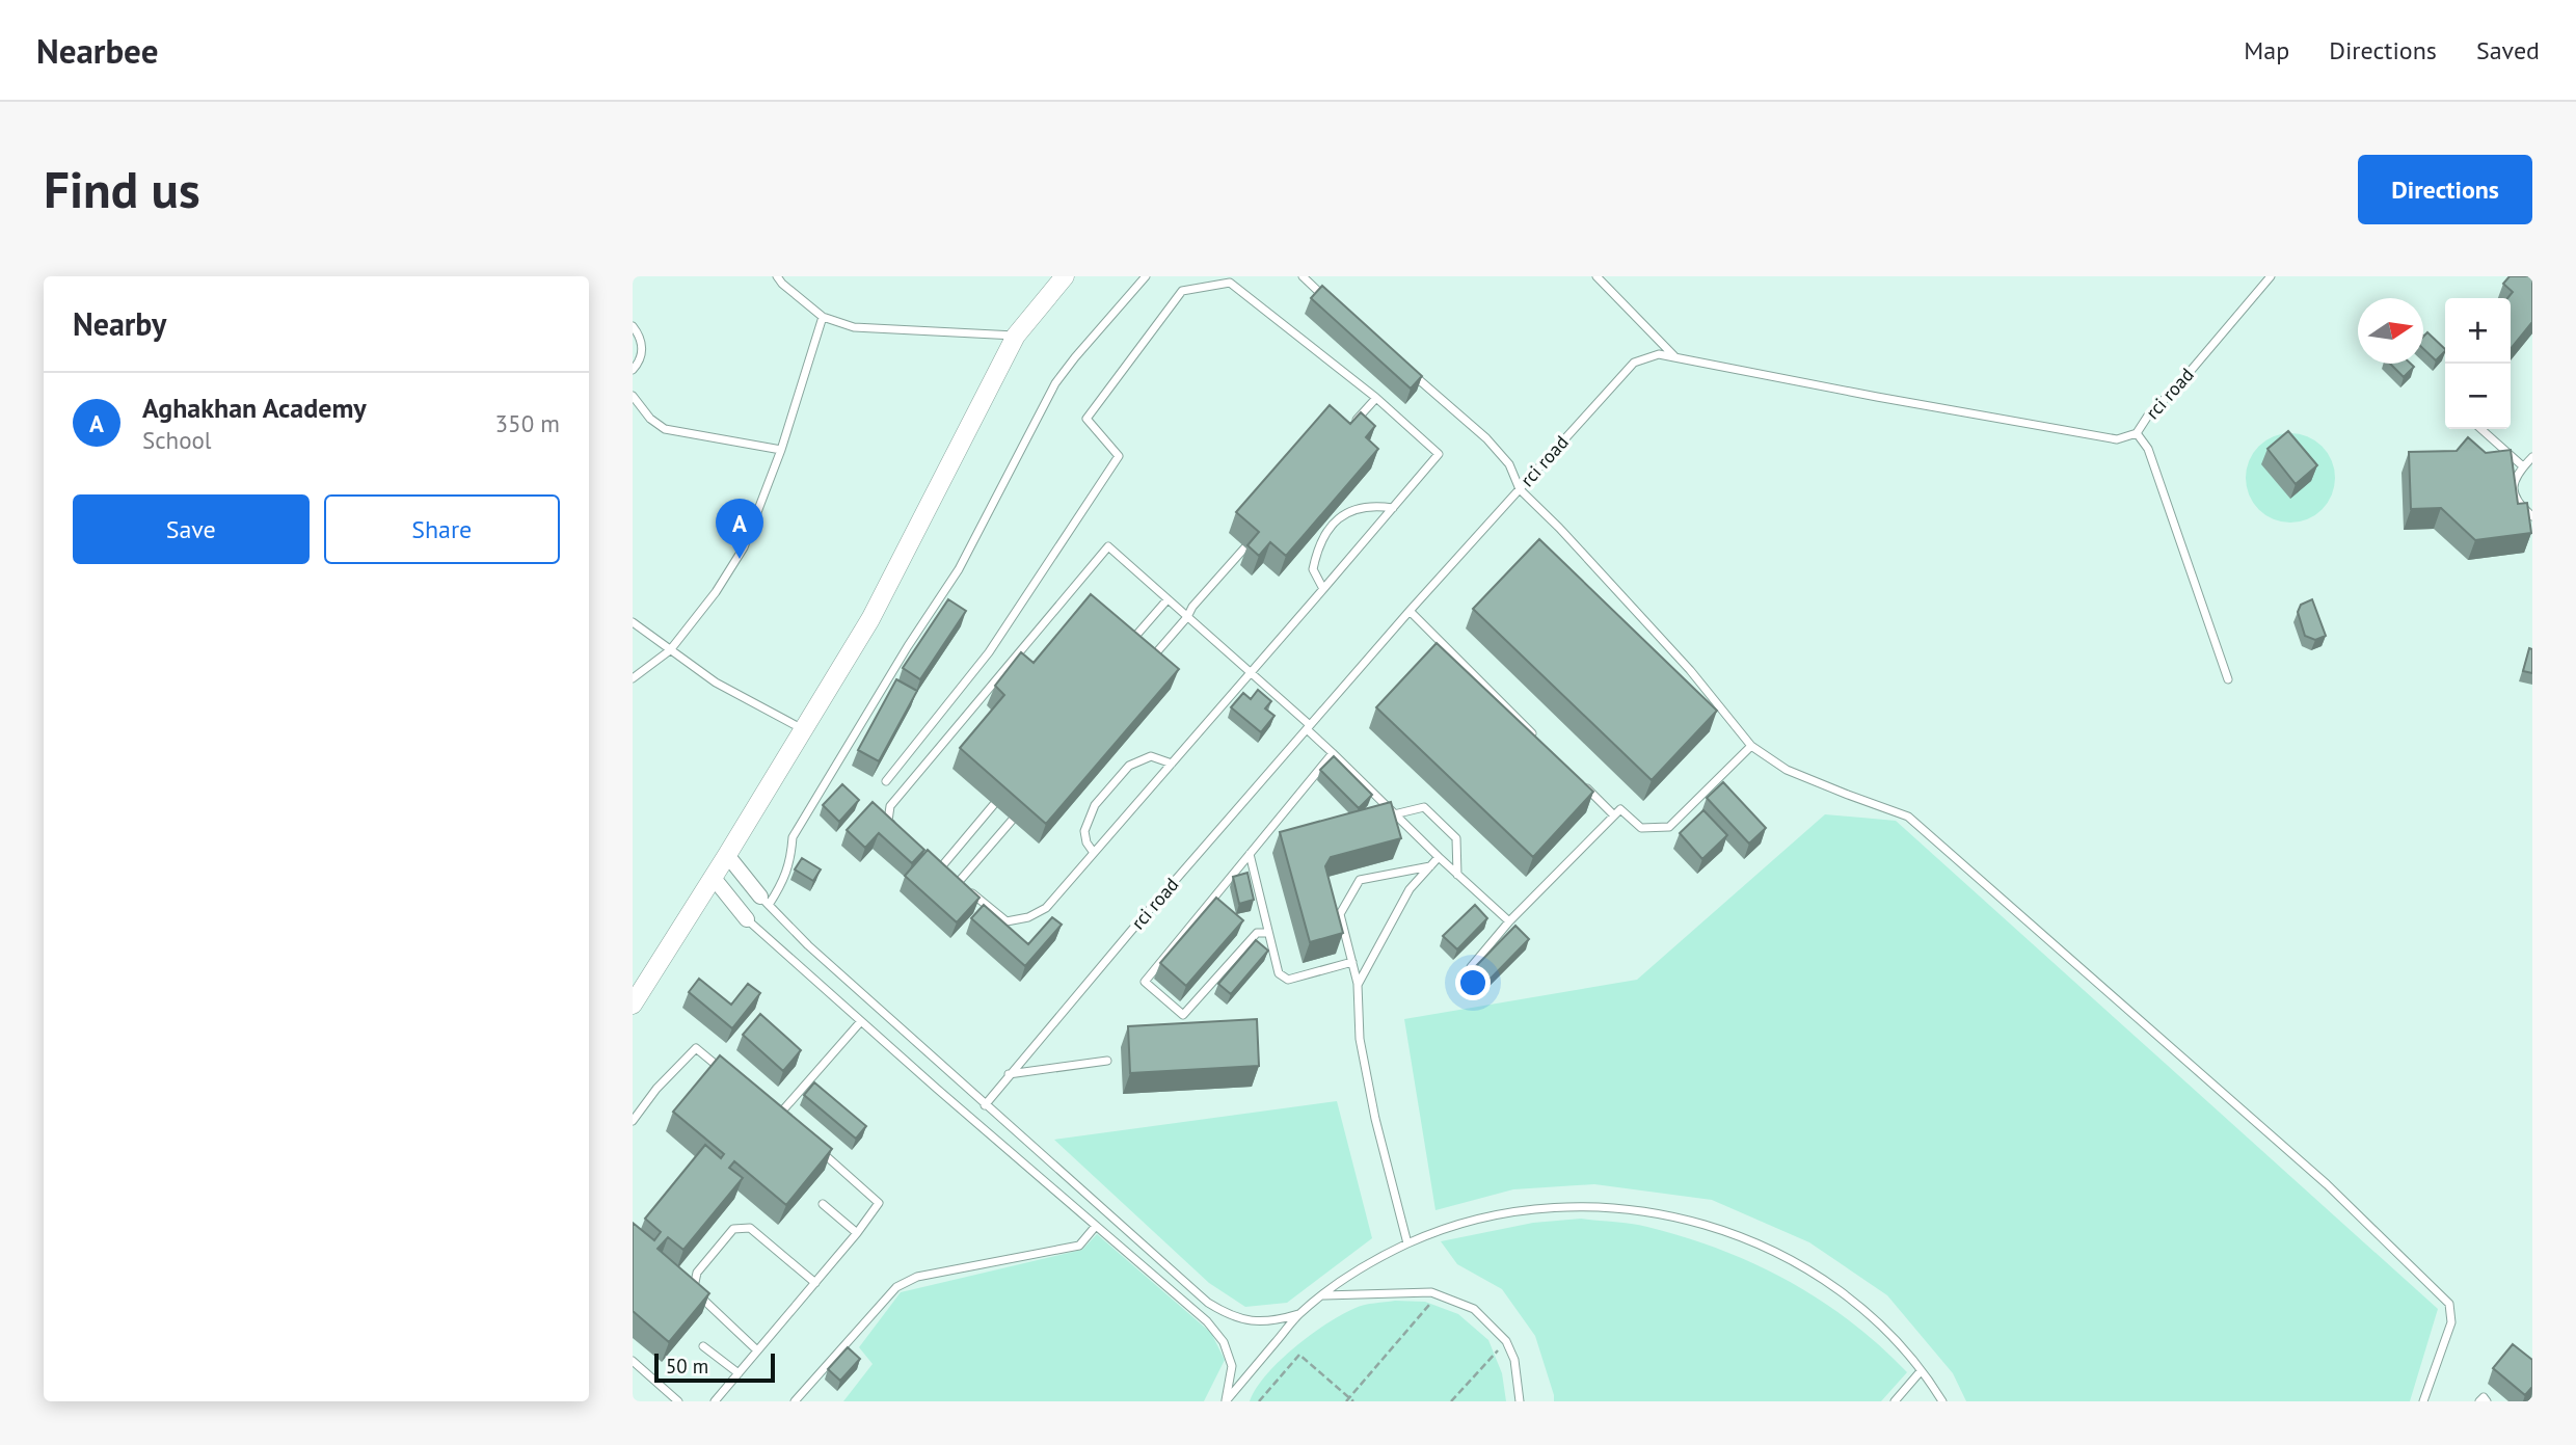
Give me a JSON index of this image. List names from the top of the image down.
{
  "streets": {
    "lane": ["rci road"]
  },
  "scale_bar": "50 m",
  "north": "right",
  "page": {
    "header": "Nearbee",
    "nav": ["Map", "Directions", "Saved"],
    "buttons": [
      "Directions",
      ["Save", "Share"]
    ],
    "title": "Find us",
    "heading": "Nearby",
    "map_buttons": ["+", "−"],
    "list": [
      {
        "mark": "A",
        "name": "Aghakhan Academy",
        "note": "School",
        "value": "350 m"
      }
    ],
    "pins": "A",
    "scale": "50 m"
  }
}
